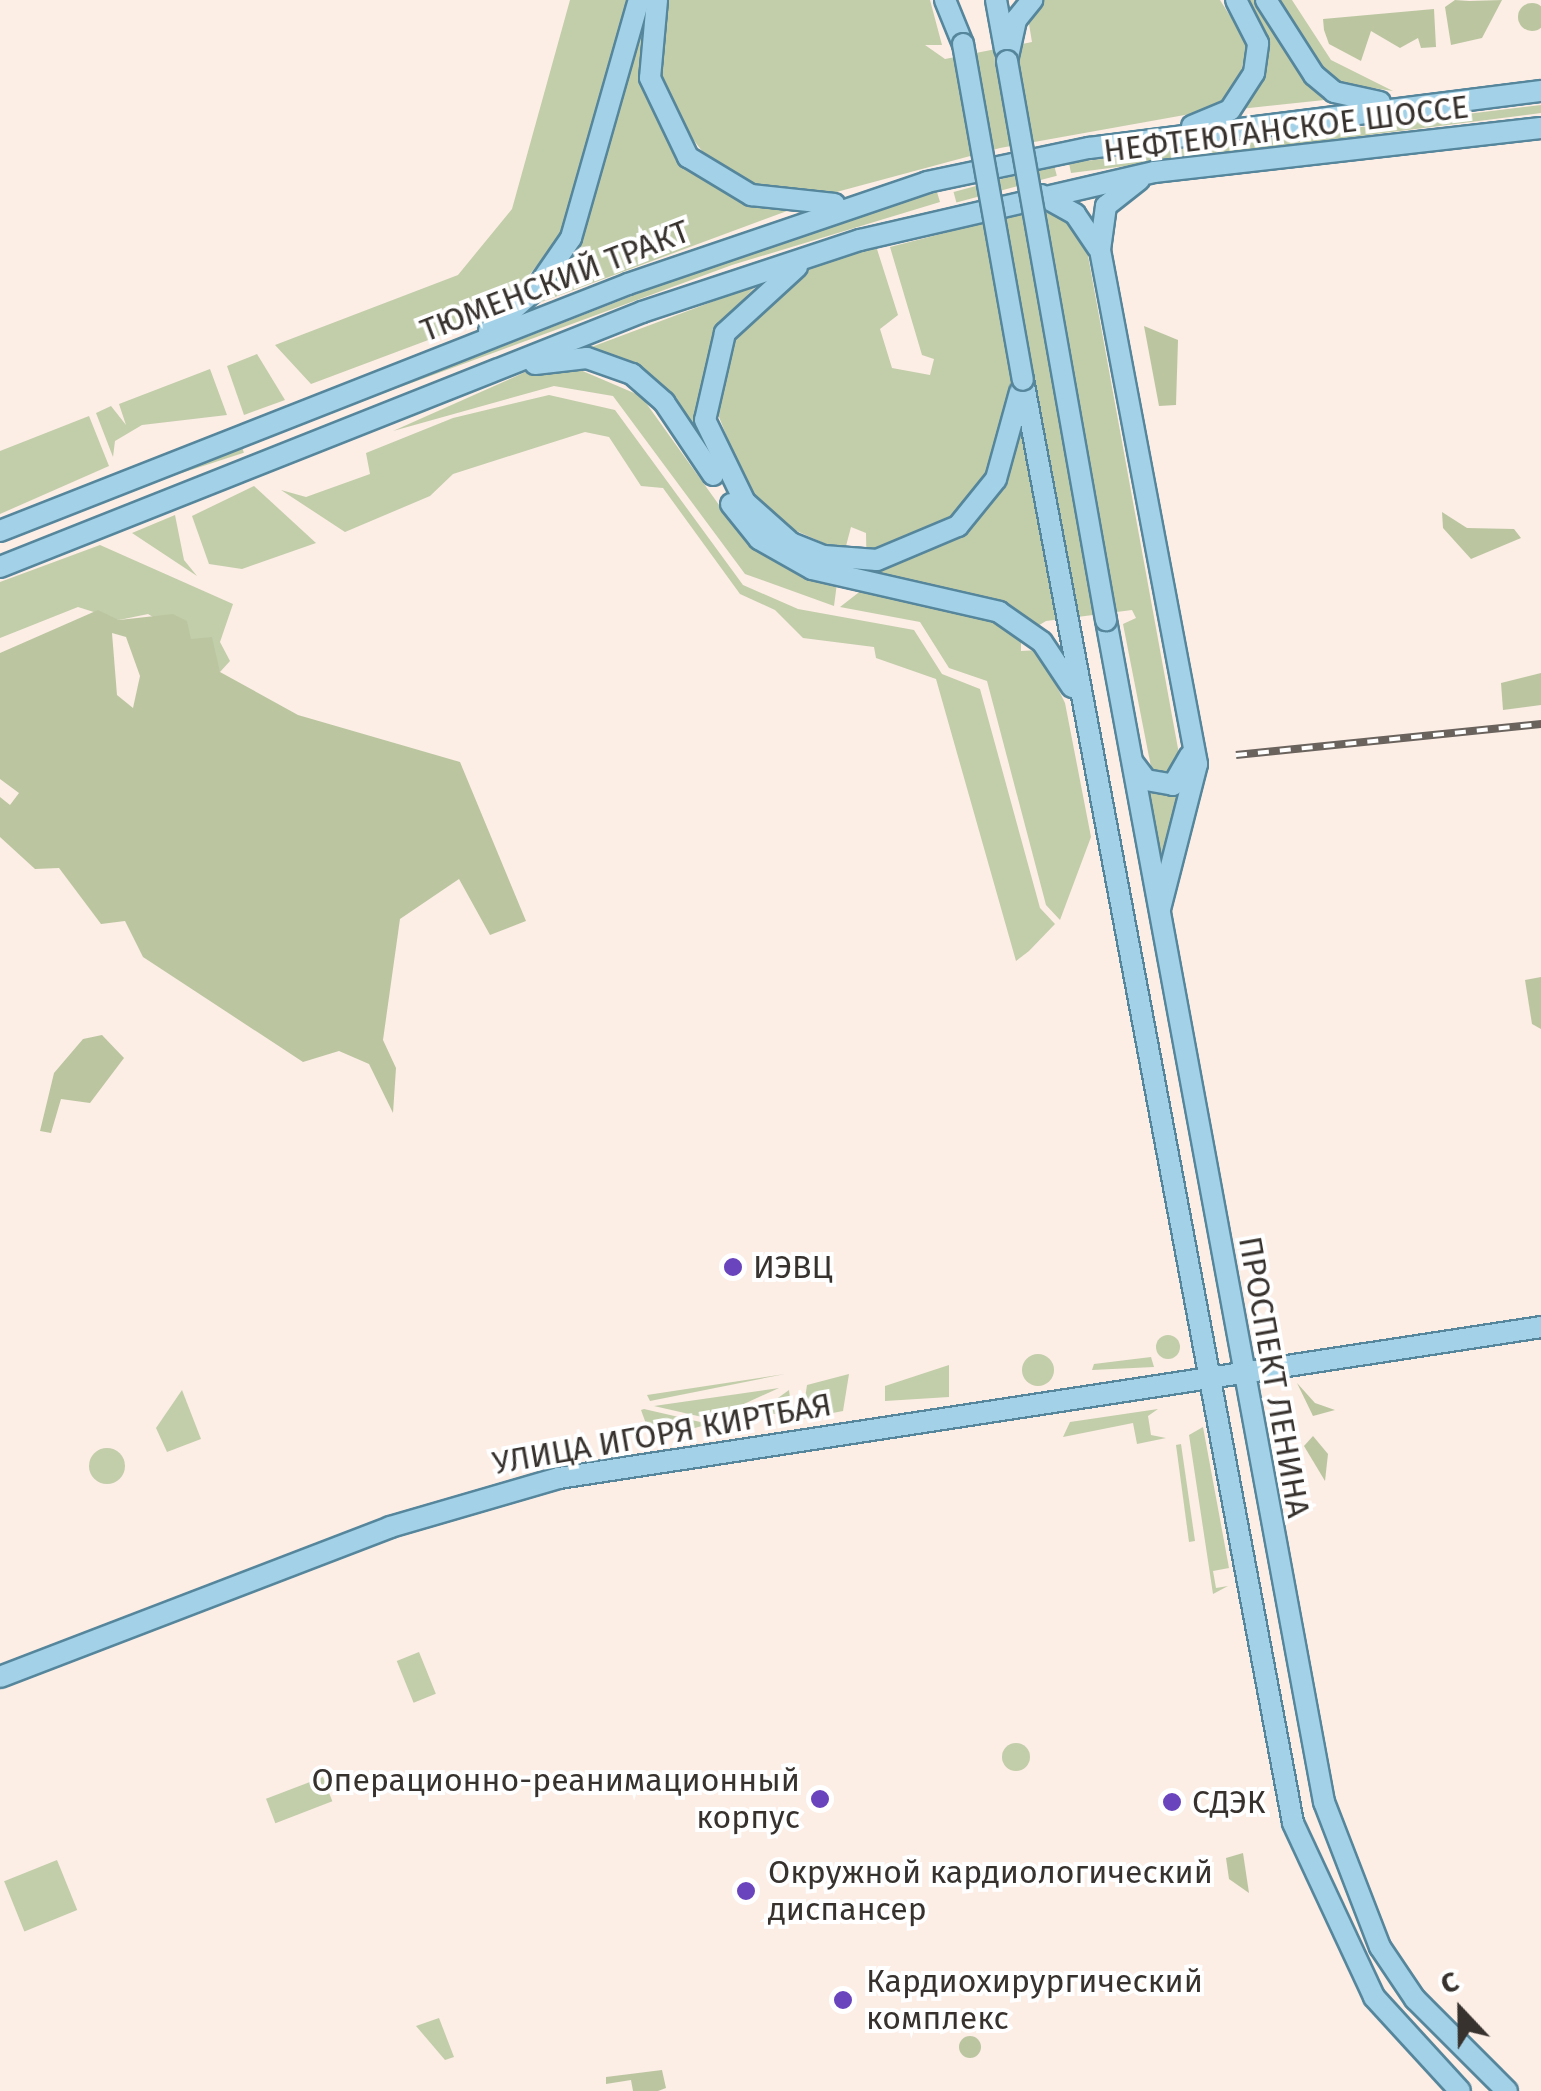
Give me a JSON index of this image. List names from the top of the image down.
{
  "streets": {
    "main road": [
      "НЕФТЕЮГАНСКОЕ ШОССЕ",
      "ТЮМЕНСКИЙ ТРАКТ",
      "ПРОСПЕКТ ЛЕНИНА",
      "УЛИЦА ИГОРЯ КИРТБАЯ"
    ]
  },
  "crossings": [
    ["НЕФТЕЮГАНСКОЕ ШОССЕ", "ТЮМЕНСКИЙ ТРАКТ"],
    ["ПРОСПЕКТ ЛЕНИНА", "УЛИЦА ИГОРЯ КИРТБАЯ"]
  ],
  "places": [
    "ИЭВЦ",
    "Операционно-реанимационный корпус",
    "СДЭК",
    "Окружной кардиологический диспансер",
    "Кардиохирургический комплекс"
  ],
  "north": "top"
}
